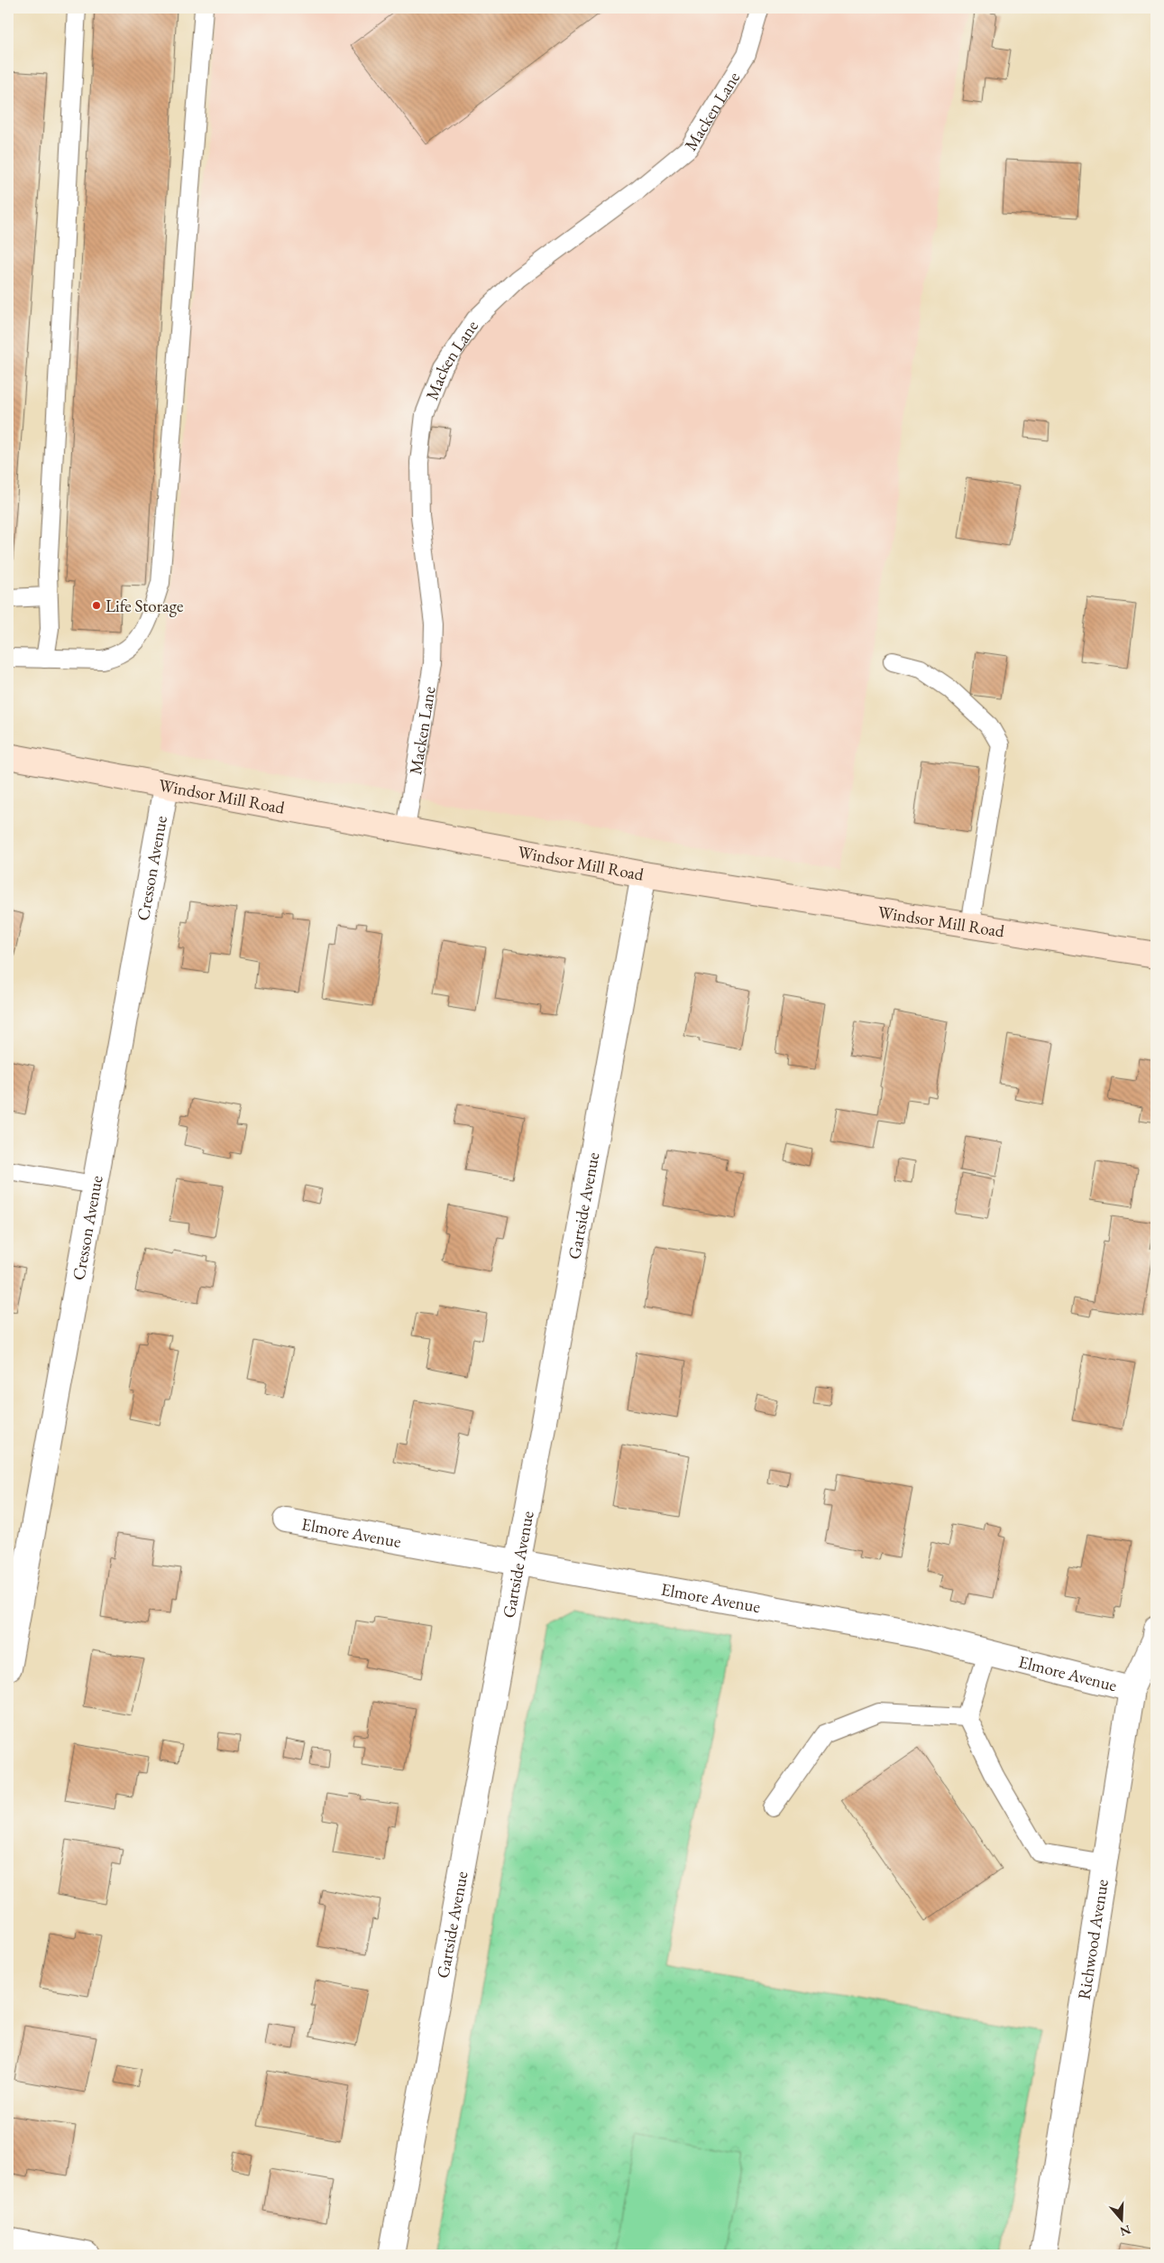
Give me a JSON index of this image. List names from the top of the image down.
{
  "streets": {
    "main road": ["Windsor Mill Road"],
    "street": [
      "Cresson Avenue",
      "Gartside Avenue",
      "Elmore Avenue",
      "Richwood Avenue"
    ],
    "lane": ["Macken Lane"]
  },
  "crossings": [
    ["Macken Lane", "Windsor Mill Road"],
    ["Windsor Mill Road", "Cresson Avenue"],
    ["Windsor Mill Road", "Gartside Avenue"],
    ["Gartside Avenue", "Elmore Avenue"],
    ["Elmore Avenue", "Richwood Avenue"]
  ],
  "places": ["Life Storage"],
  "north": "bottom"
}
